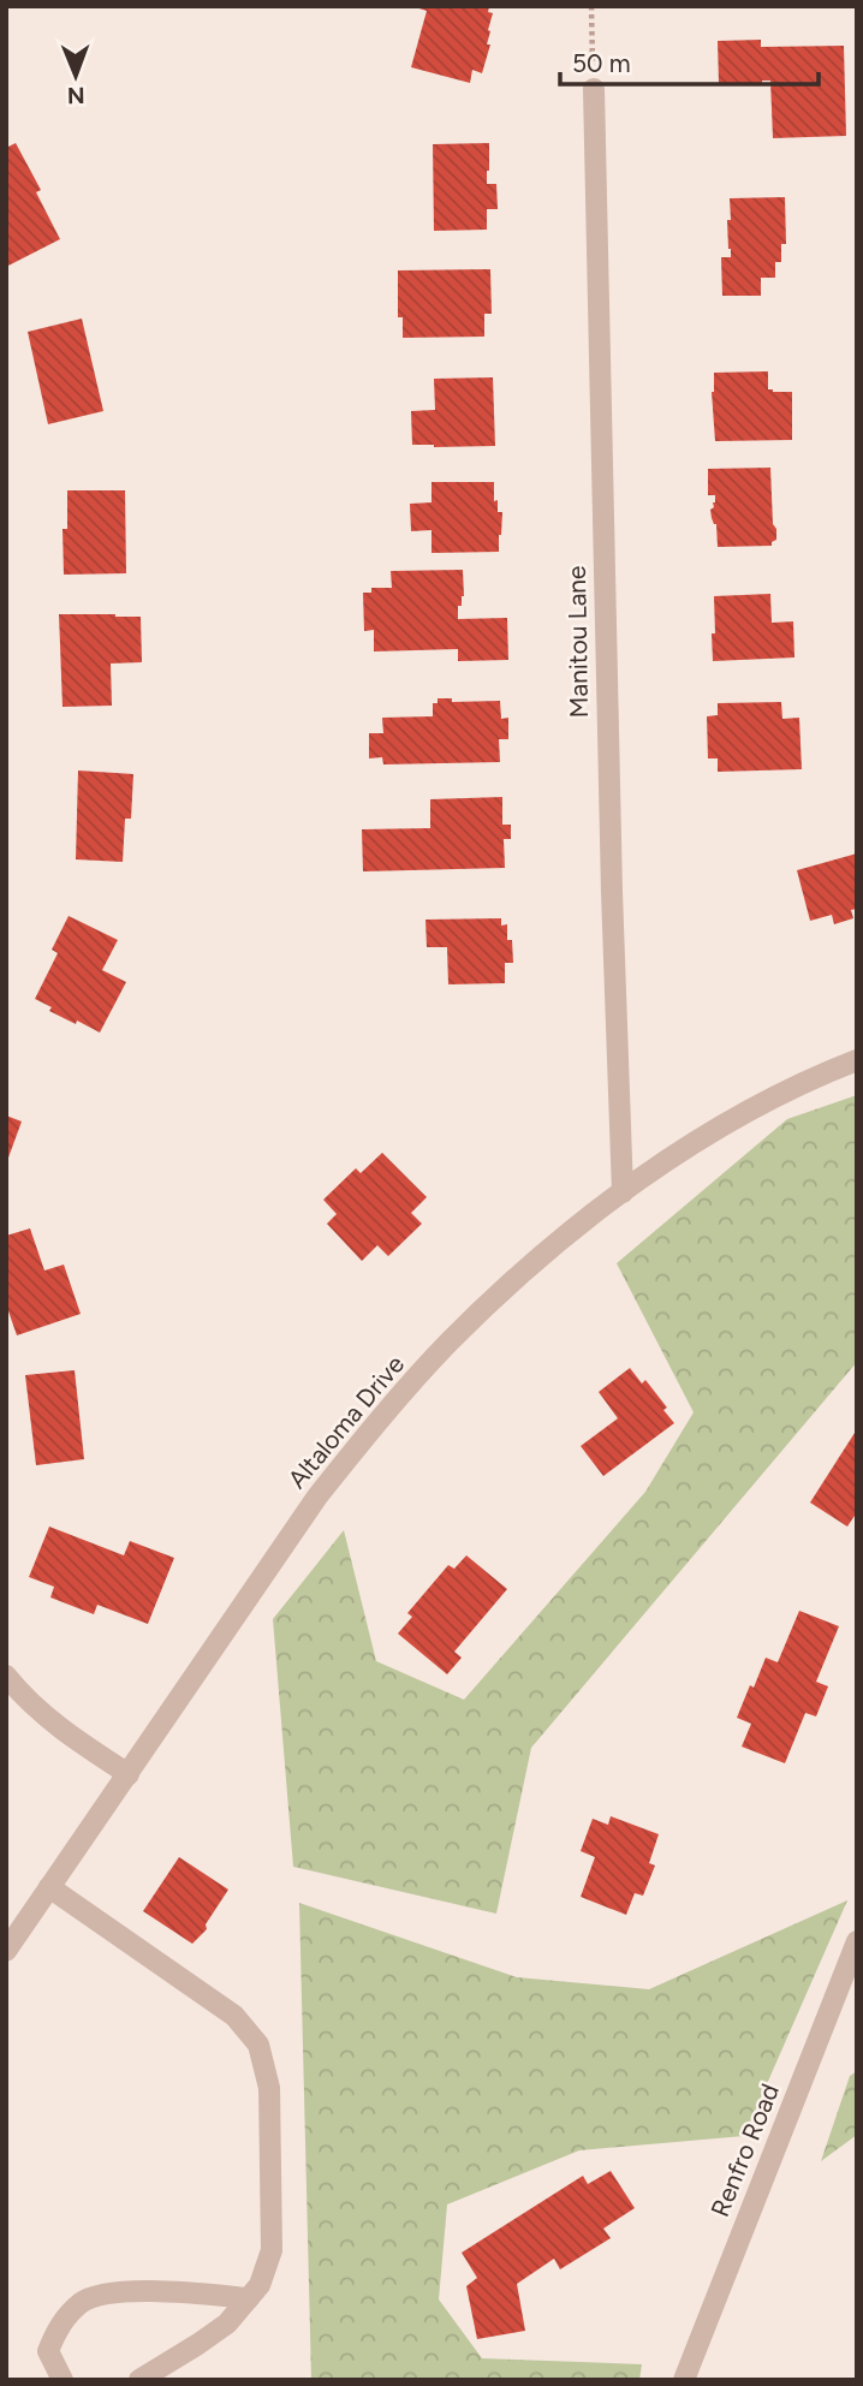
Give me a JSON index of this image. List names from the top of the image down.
{
  "streets": {
    "street": ["Manitou Lane", "Altaloma Drive", "Renfro Road"]
  },
  "crossings": [
    ["Manitou Lane", "Altaloma Drive"]
  ],
  "scale_bar": "50 m",
  "north": "bottom"
}
